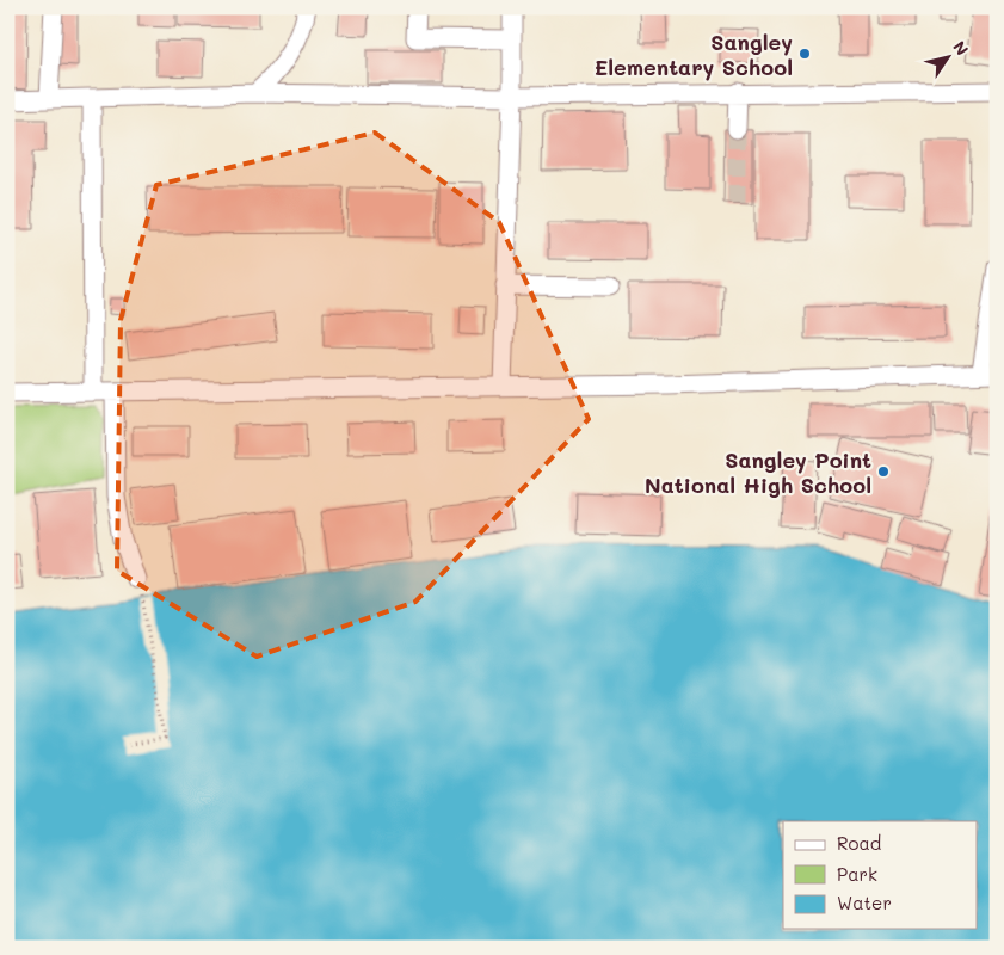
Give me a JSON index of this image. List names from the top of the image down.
{
  "places": ["Sangley Elementary School", "Sangley Point National High School"],
  "legend": ["Road", "Park", "Water"],
  "north": "top right"
}
